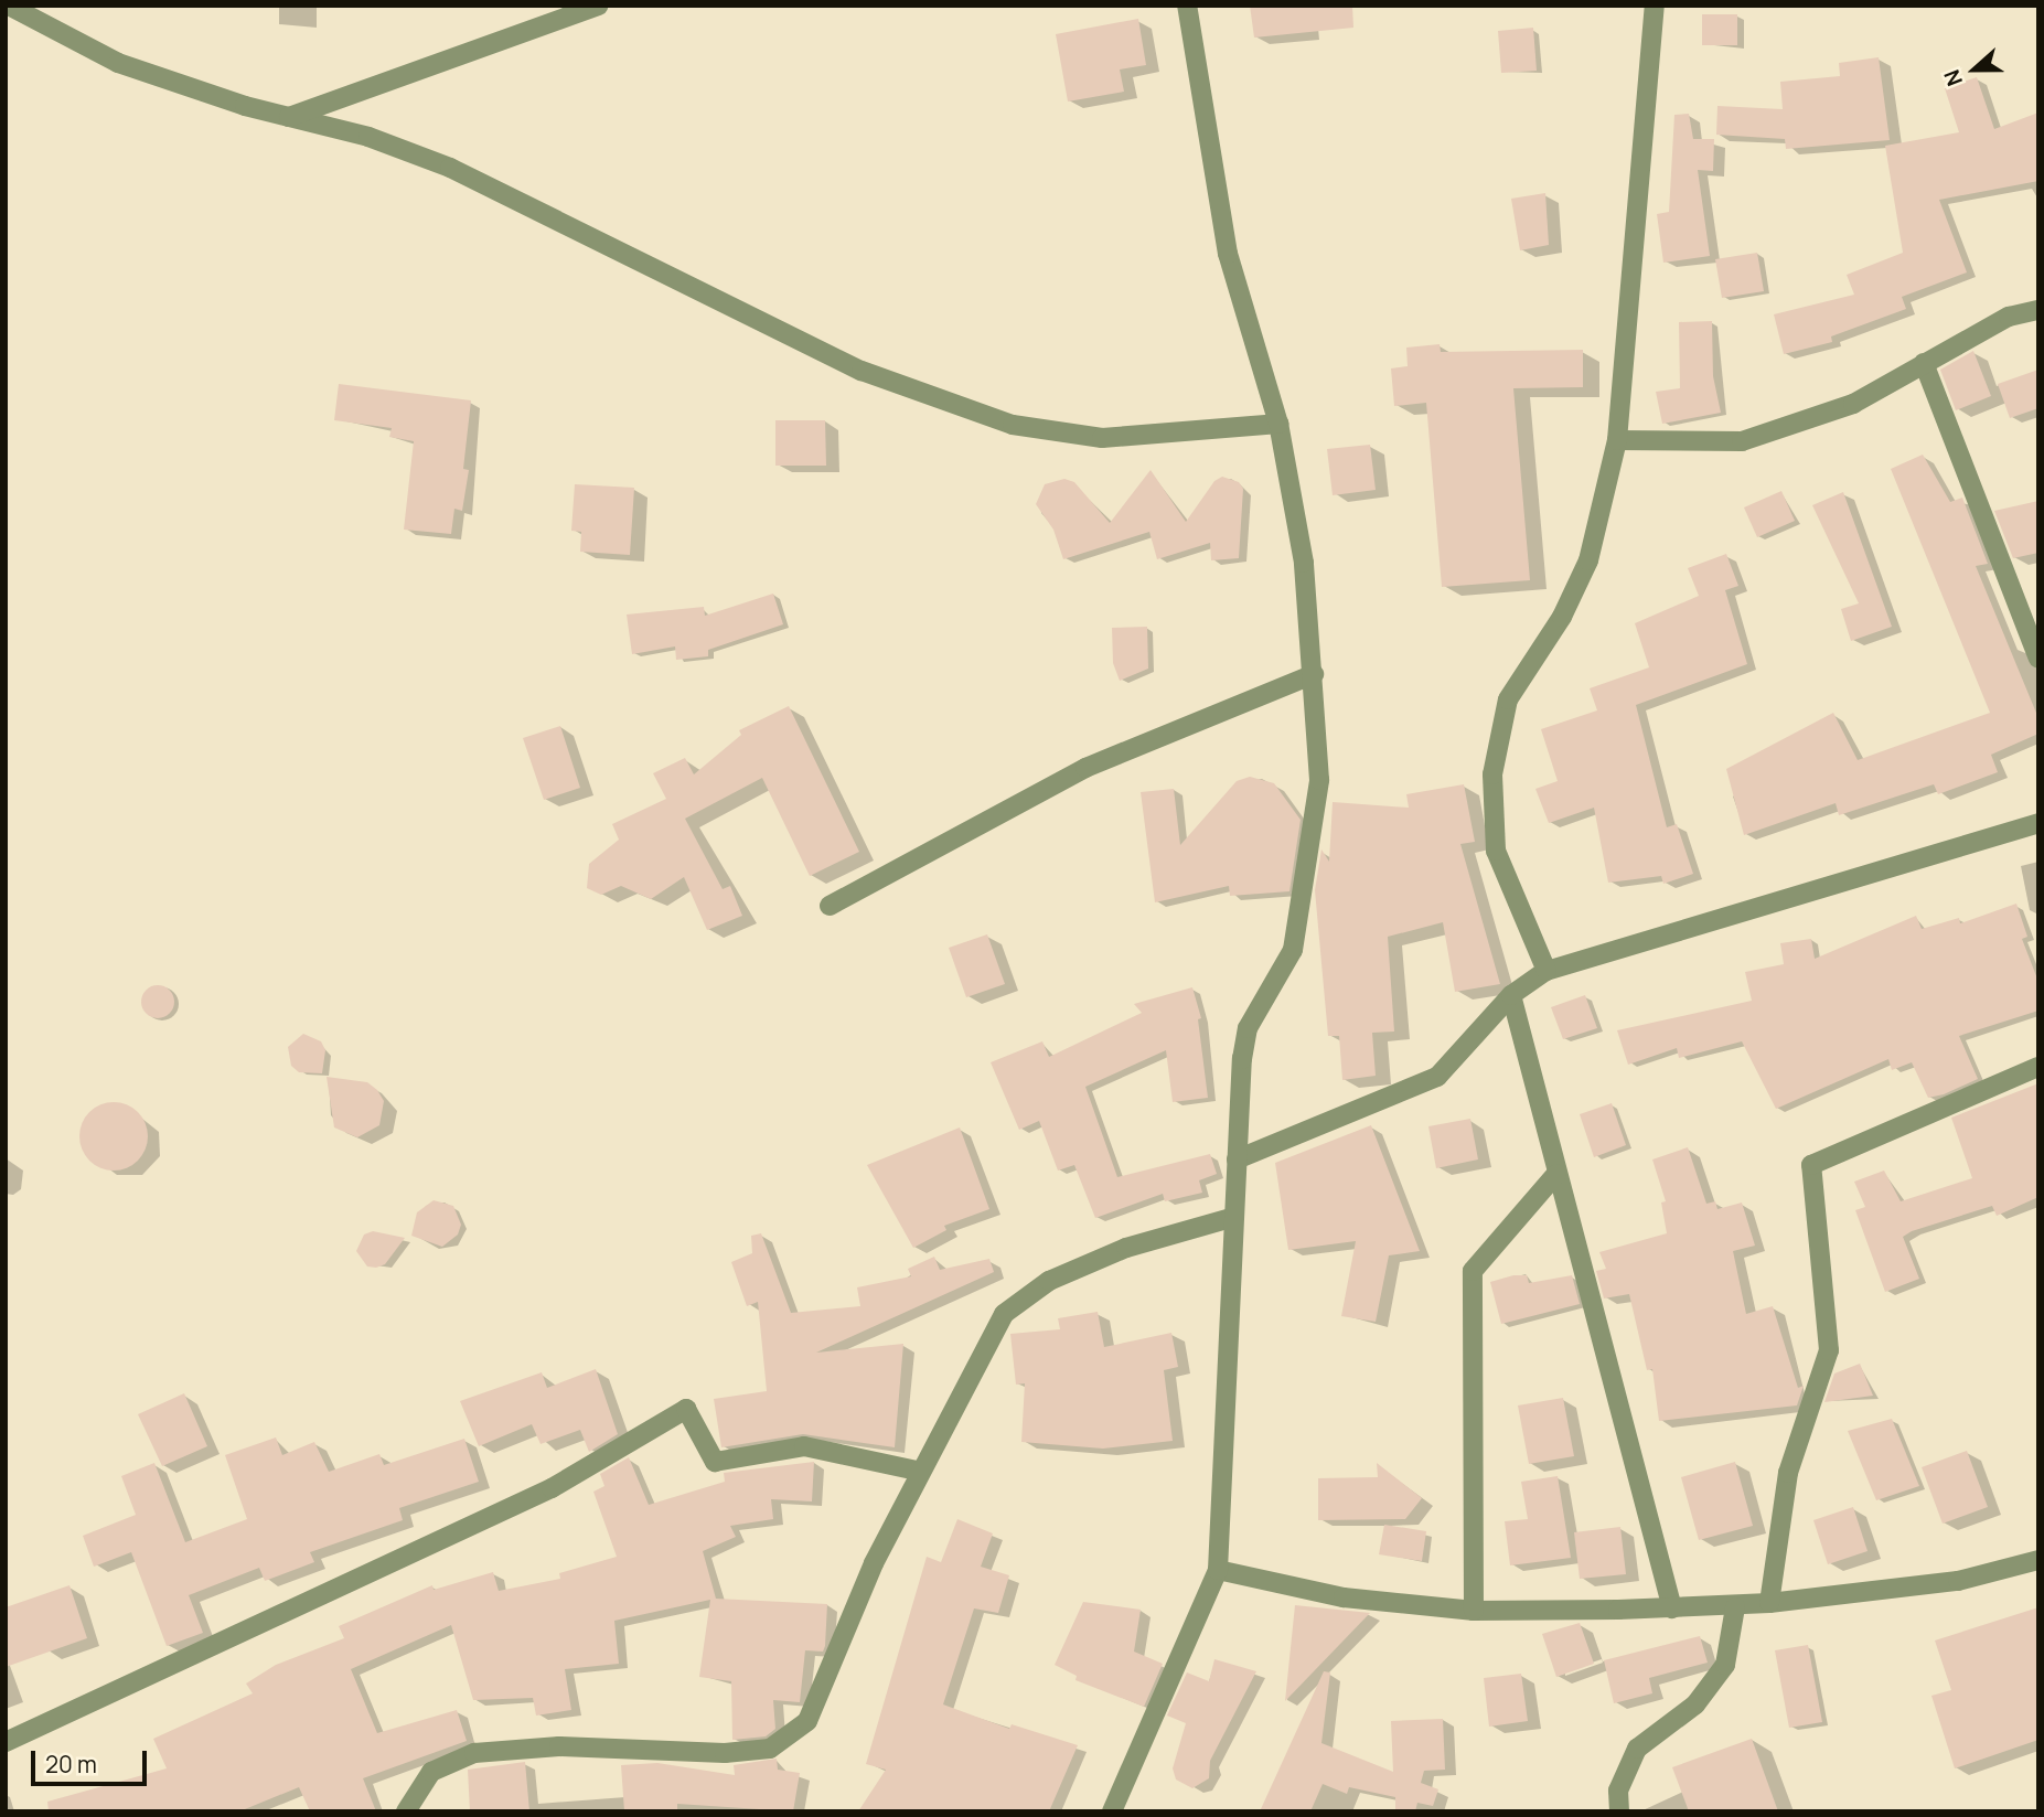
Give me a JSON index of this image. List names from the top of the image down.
{
  "scale_bar": "20 m",
  "north": "left"
}
